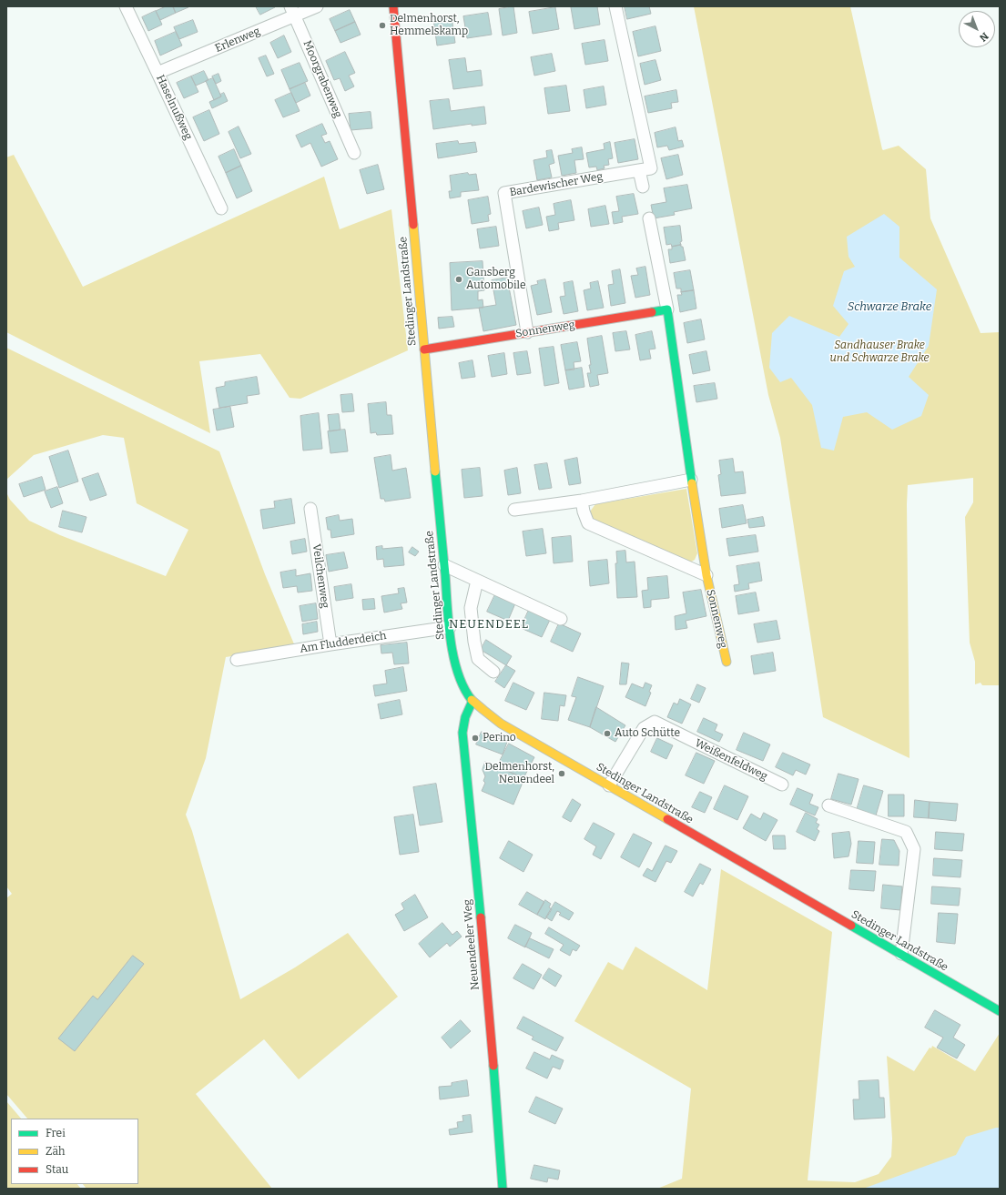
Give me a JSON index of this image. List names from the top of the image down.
{
  "streets": {
    "main road": ["Stedinger Landstraße", "Sonnenweg", "Neuendeeler Weg"],
    "street": [
      "Erlenweg",
      "Moorgrabenweg",
      "Haselnußweg",
      "Bardewischer Weg",
      "Veilchenweg",
      "Am Fludderdeich",
      "Weißenfeldweg"
    ]
  },
  "crossings": [
    ["Erlenweg", "Moorgrabenweg"],
    ["Erlenweg", "Haselnußweg"],
    ["Bardewischer Weg", "Sonnenweg"],
    ["Stedinger Landstraße", "Sonnenweg"],
    ["Stedinger Landstraße", "Am Fludderdeich"],
    ["Stedinger Landstraße", "Weißenfeldweg"],
    ["Stedinger Landstraße", "Neuendeeler Weg"],
    ["Veilchenweg", "Am Fludderdeich"]
  ],
  "districts": ["NEUENDEEL"],
  "water": ["Schwarze Brake"],
  "parks": ["Sandhauser Brake und Schwarze Brake"],
  "places": [
    "Delmenhorst, Hemmelskamp",
    "Gansberg Automobile",
    "Auto Schütte",
    "Perino",
    "Delmenhorst, Neuendeel"
  ],
  "legend": ["Frei", "Zäh", "Stau"],
  "north": "bottom right"
}
